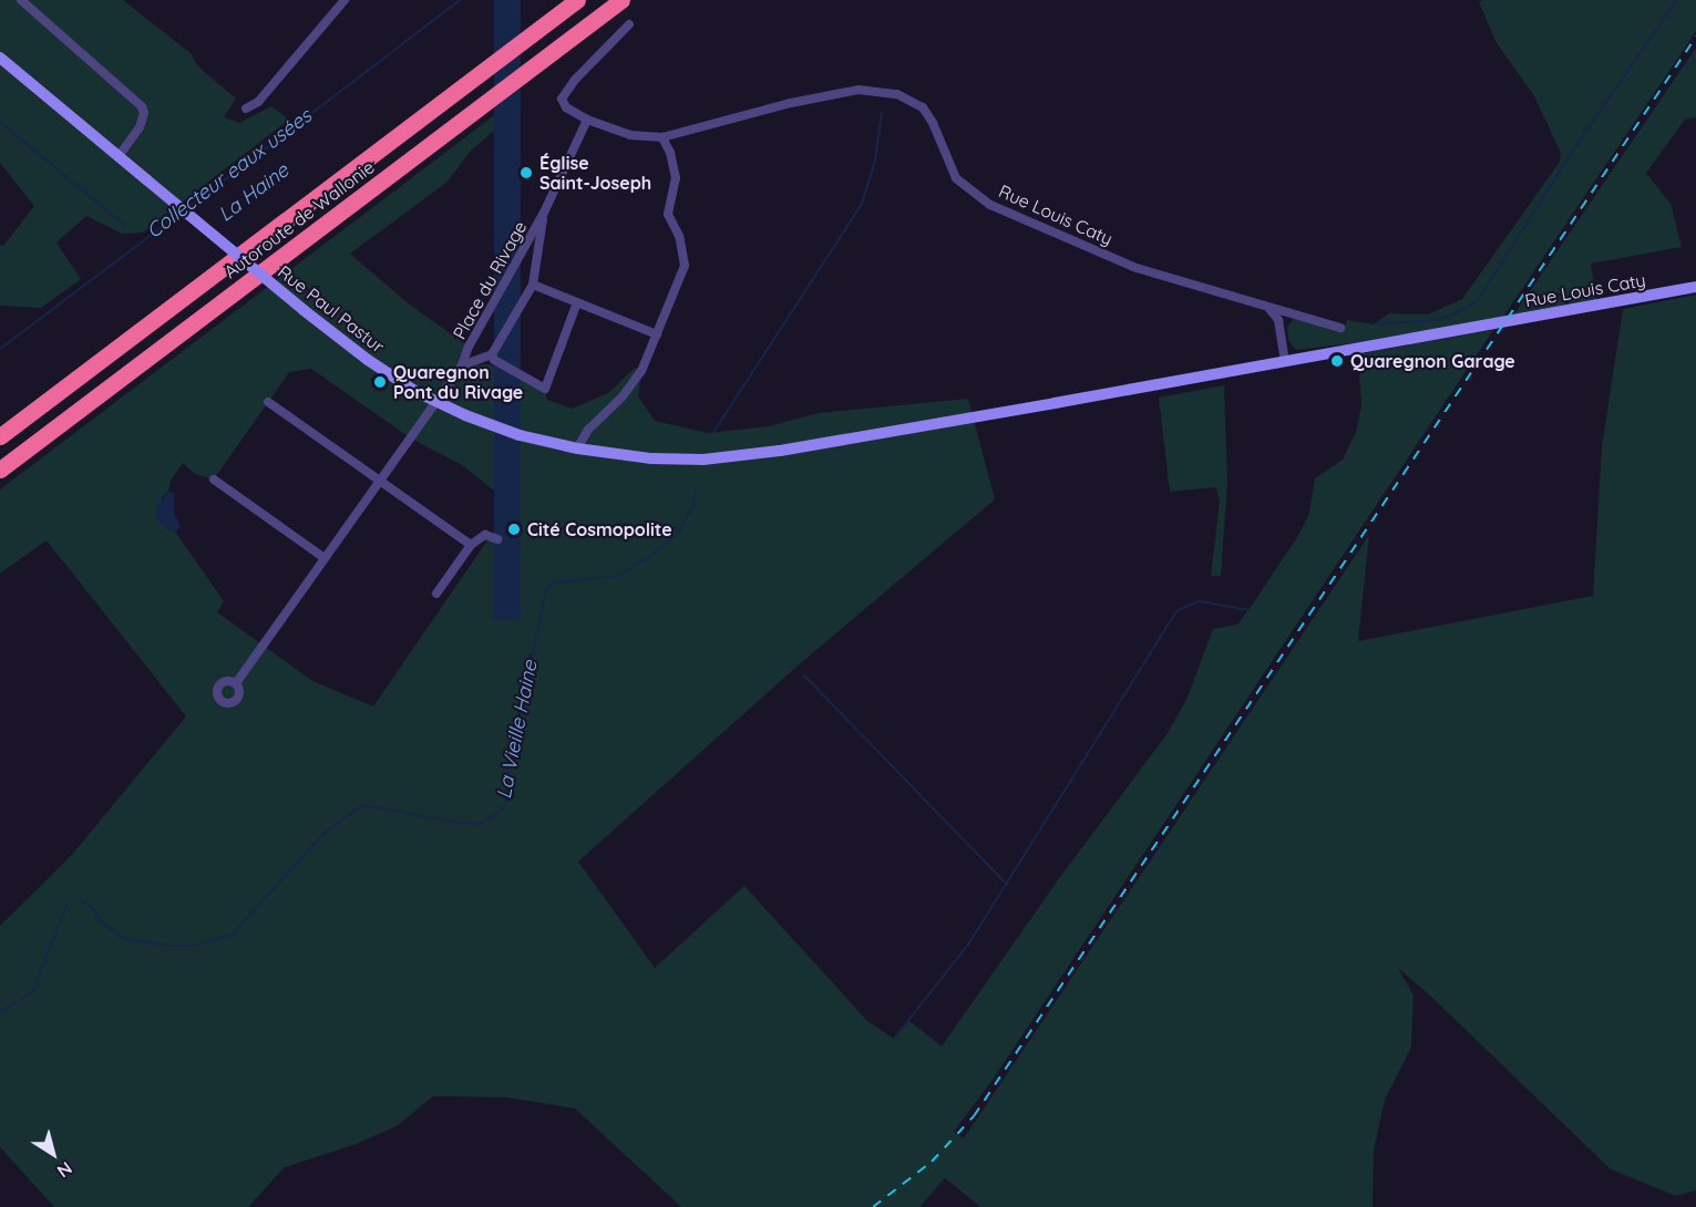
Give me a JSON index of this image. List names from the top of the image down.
{
  "streets": {
    "highway": ["Autoroute de Wallonie"],
    "main road": ["Rue Louis Caty", "Rue Paul Pastur"],
    "street": ["Place du Rivage"]
  },
  "crossings": [
    ["Rue Louis Caty", "Rue Paul Pastur"]
  ],
  "water": ["Collecteur eaux usées", "La Haine", "La Vieille Haine"],
  "places": [
    "Église Saint-Joseph",
    "Quaregnon Garage",
    "Quaregnon Pont du Rivage",
    "Cité Cosmopolite"
  ],
  "north": "bottom right"
}
